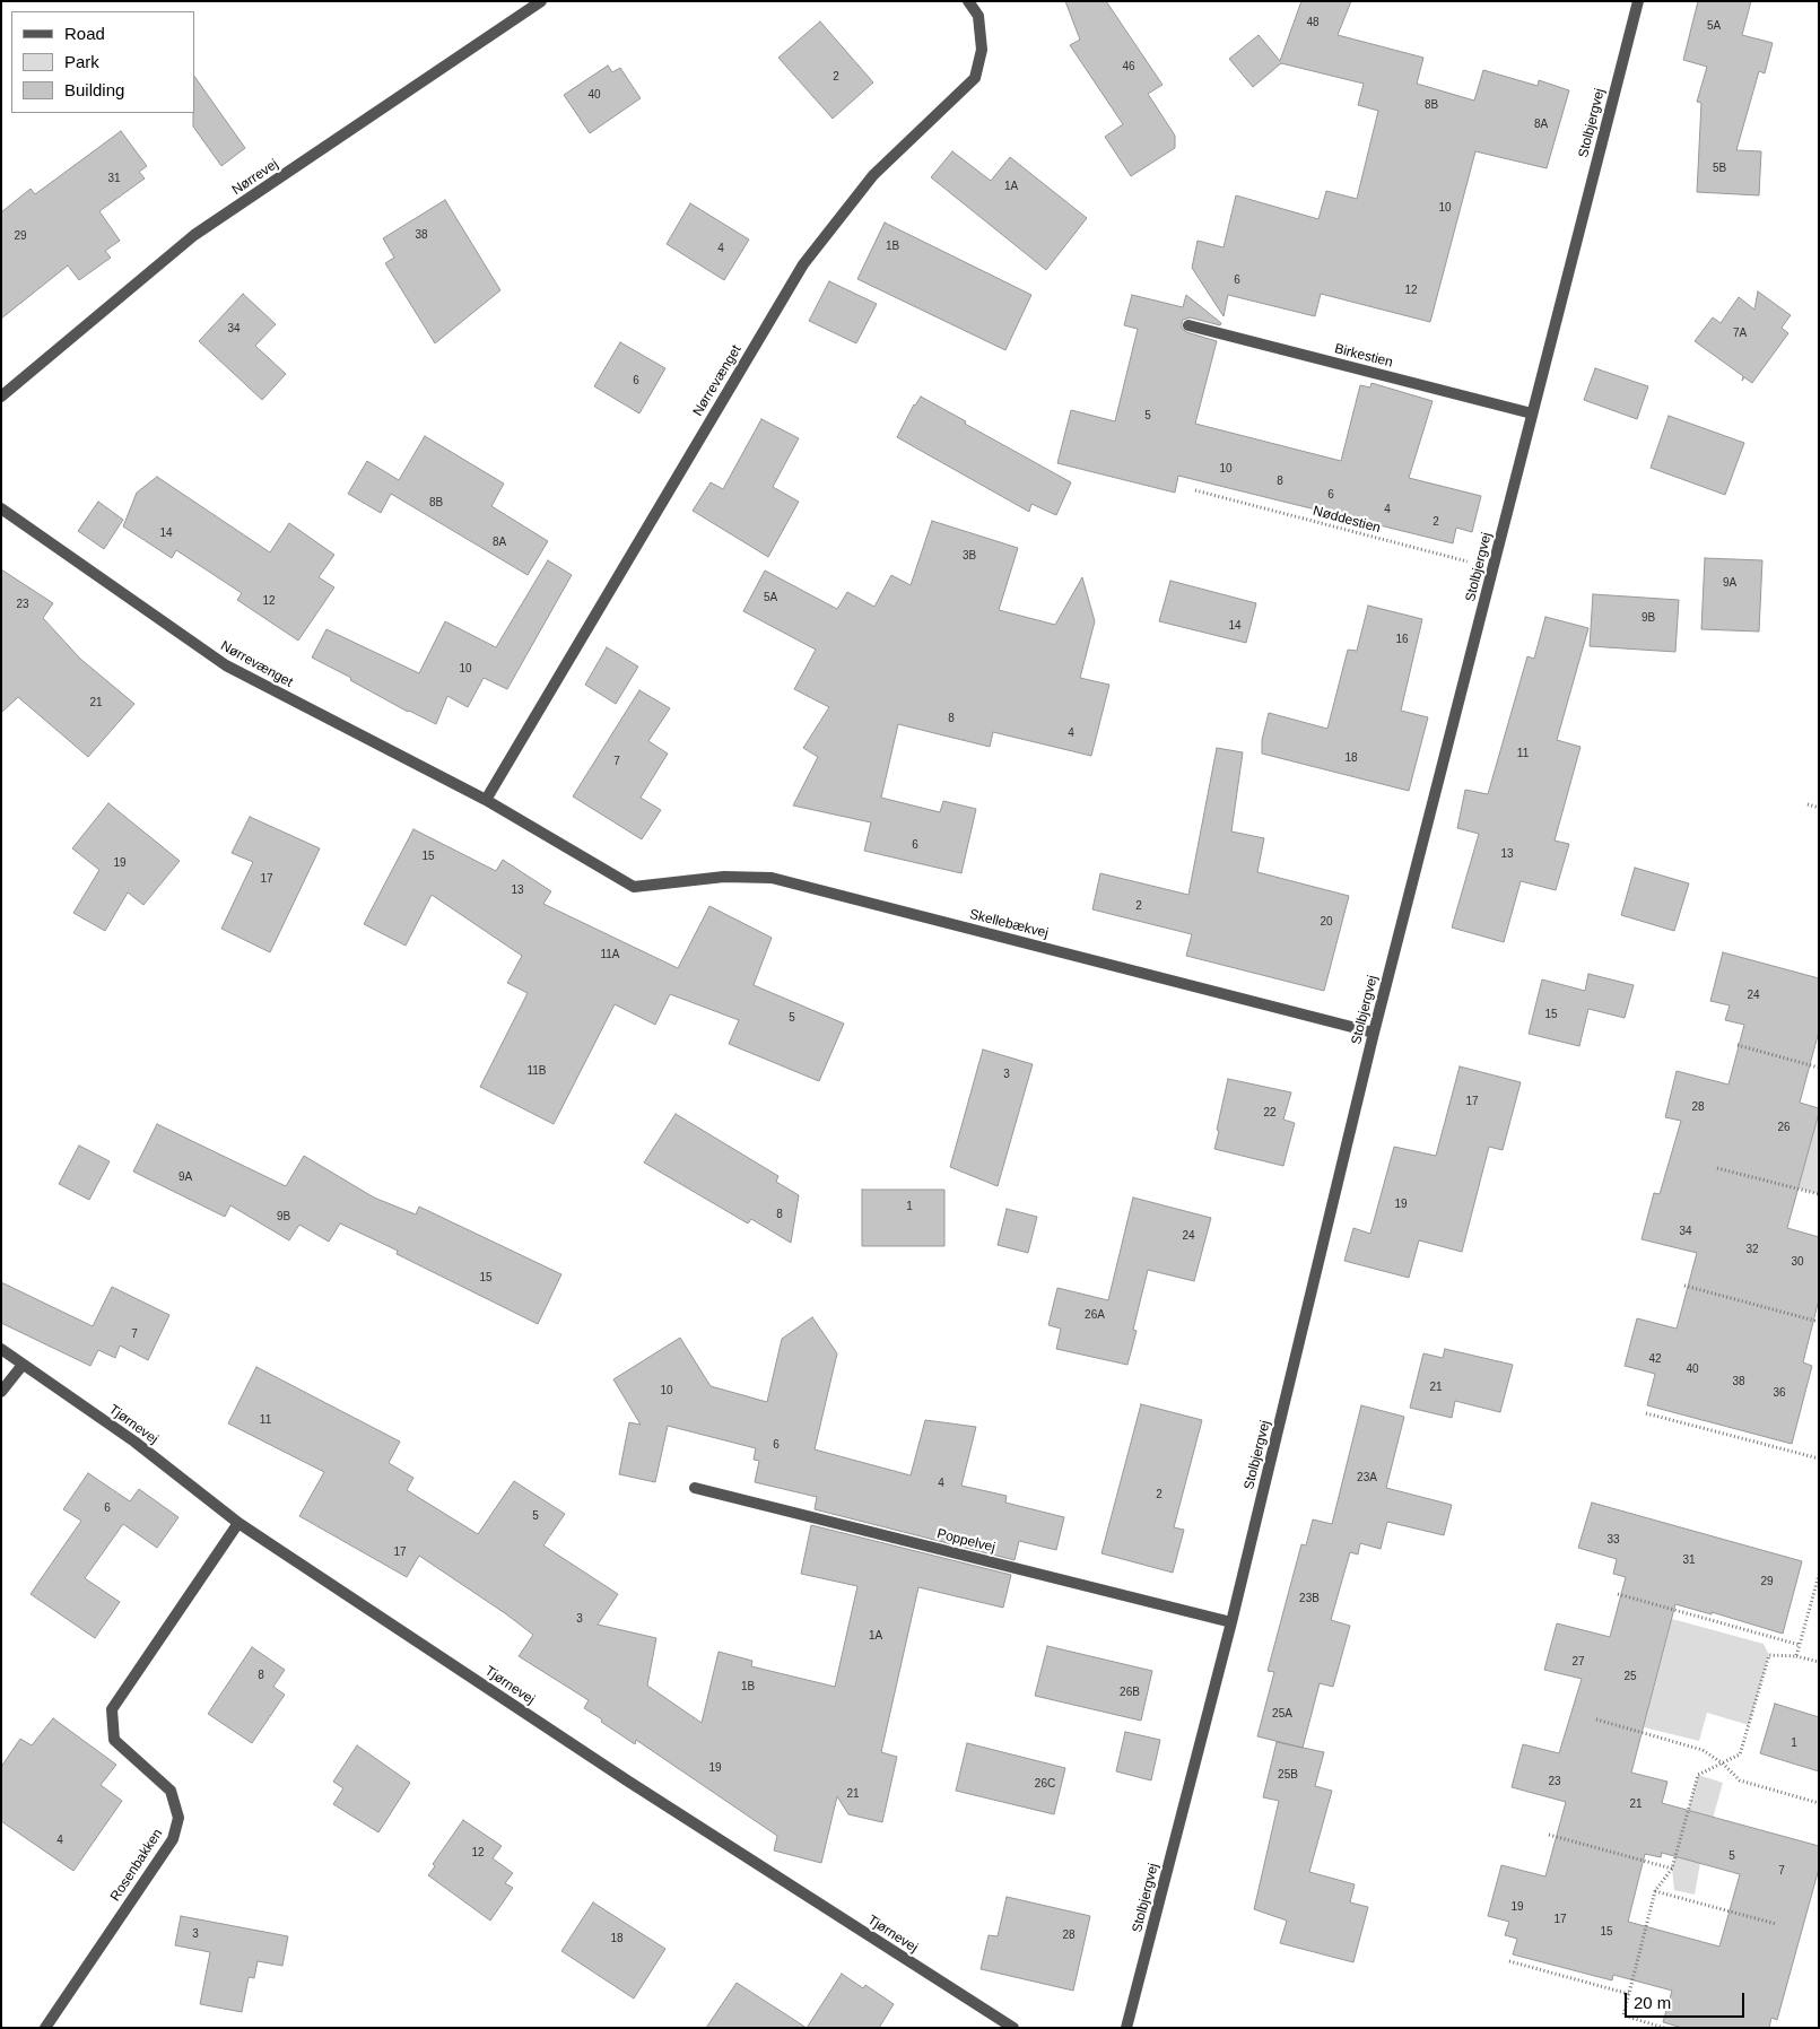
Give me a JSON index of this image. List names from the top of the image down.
{
  "streets": {
    "street": [
      "Stolbjergvej",
      "Nørrevej",
      "Birkestien",
      "Nørrevænget",
      "Skellebækvej",
      "Tjørnevej",
      "Poppelvej",
      "Rosenbakken"
    ],
    "path": ["Nøddestien"]
  },
  "crossings": [
    ["Stolbjergvej", "Birkestien"],
    ["Stolbjergvej", "Nøddestien"],
    ["Stolbjergvej", "Skellebækvej"],
    ["Stolbjergvej", "Poppelvej"],
    ["Nørrevænget", "Skellebækvej"],
    ["Tjørnevej", "Rosenbakken"]
  ],
  "house_numbers": [
    "48",
    "5A",
    "46",
    "2",
    "40",
    "8B",
    "8A",
    "5B",
    "31",
    "1A",
    "10",
    "38",
    "29",
    "1B",
    "4",
    "6",
    "12",
    "34",
    "7A",
    "6",
    "5",
    "10",
    "8",
    "6",
    "8B",
    "4",
    "2",
    "14",
    "8A",
    "3B",
    "9A",
    "5A",
    "12",
    "23",
    "9B",
    "14",
    "16",
    "10",
    "21",
    "8",
    "4",
    "11",
    "18",
    "7",
    "6",
    "13",
    "15",
    "19",
    "17",
    "13",
    "2",
    "20",
    "11A",
    "24",
    "15",
    "5",
    "11B",
    "3",
    "17",
    "28",
    "22",
    "26",
    "9A",
    "19",
    "1",
    "8",
    "9B",
    "34",
    "24",
    "32",
    "30",
    "15",
    "26A",
    "7",
    "42",
    "40",
    "38",
    "21",
    "10",
    "36",
    "11",
    "6",
    "23A",
    "4",
    "2",
    "6",
    "5",
    "33",
    "17",
    "31",
    "29",
    "23B",
    "3",
    "1A",
    "27",
    "8",
    "25",
    "1B",
    "26B",
    "25A",
    "1",
    "19",
    "25B",
    "23",
    "26C",
    "21",
    "21",
    "4",
    "12",
    "5",
    "7",
    "19",
    "17",
    "15",
    "3",
    "28",
    "18"
  ],
  "legend": ["Road", "Park", "Building"],
  "scale_bar": "20 m"
}
